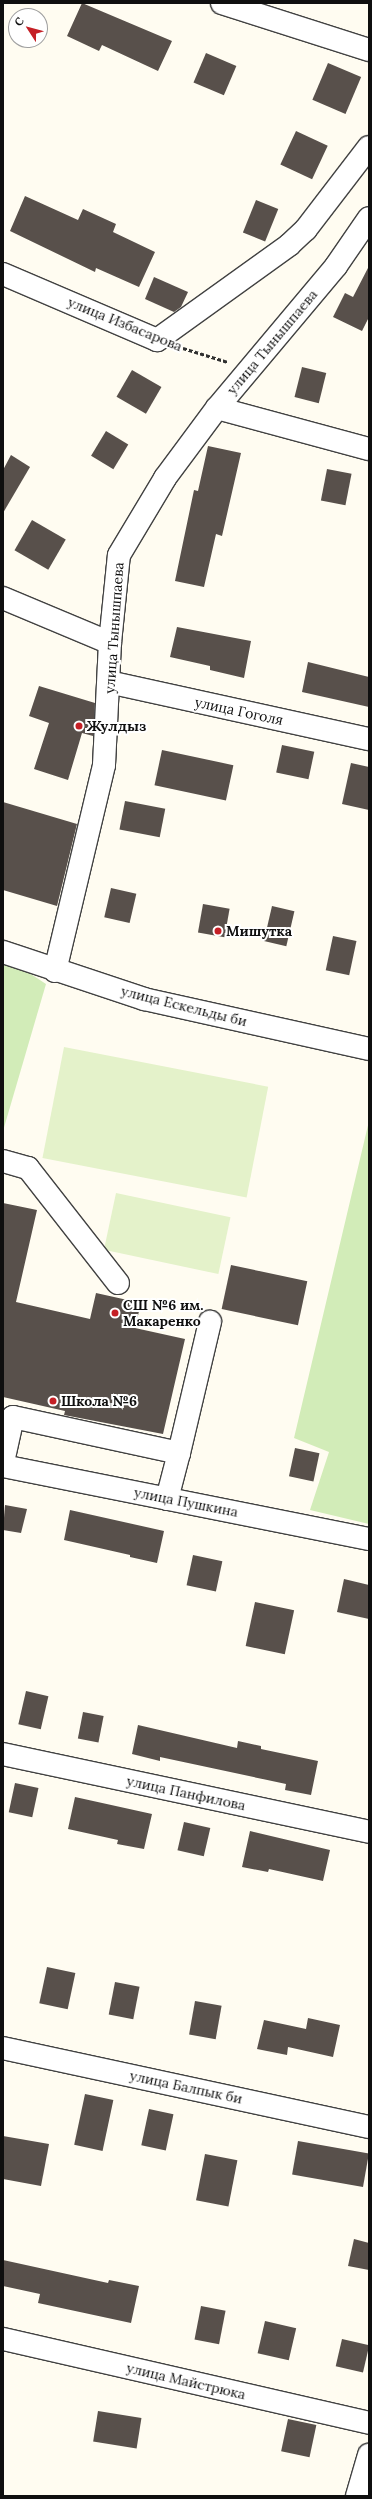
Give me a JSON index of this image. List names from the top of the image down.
{
  "streets": {
    "street": [
      "улица Избасарова",
      "улица Тынышпаева",
      "улица Гоголя",
      "улица Ескельды би",
      "улица Пушкина",
      "улица Панфилова",
      "улица Балпык би",
      "улица Майстрюка"
    ]
  },
  "crossings": [
    ["улица Избасарова", "улица Тынышпаева"],
    ["улица Тынышпаева", "улица Гоголя"],
    ["улица Тынышпаева", "улица Ескельды би"]
  ],
  "places": [
    "Жулдыз",
    "Мишутка",
    "СШ №6 им. Макаренко",
    "Школа №6"
  ],
  "north": "top left"
}
